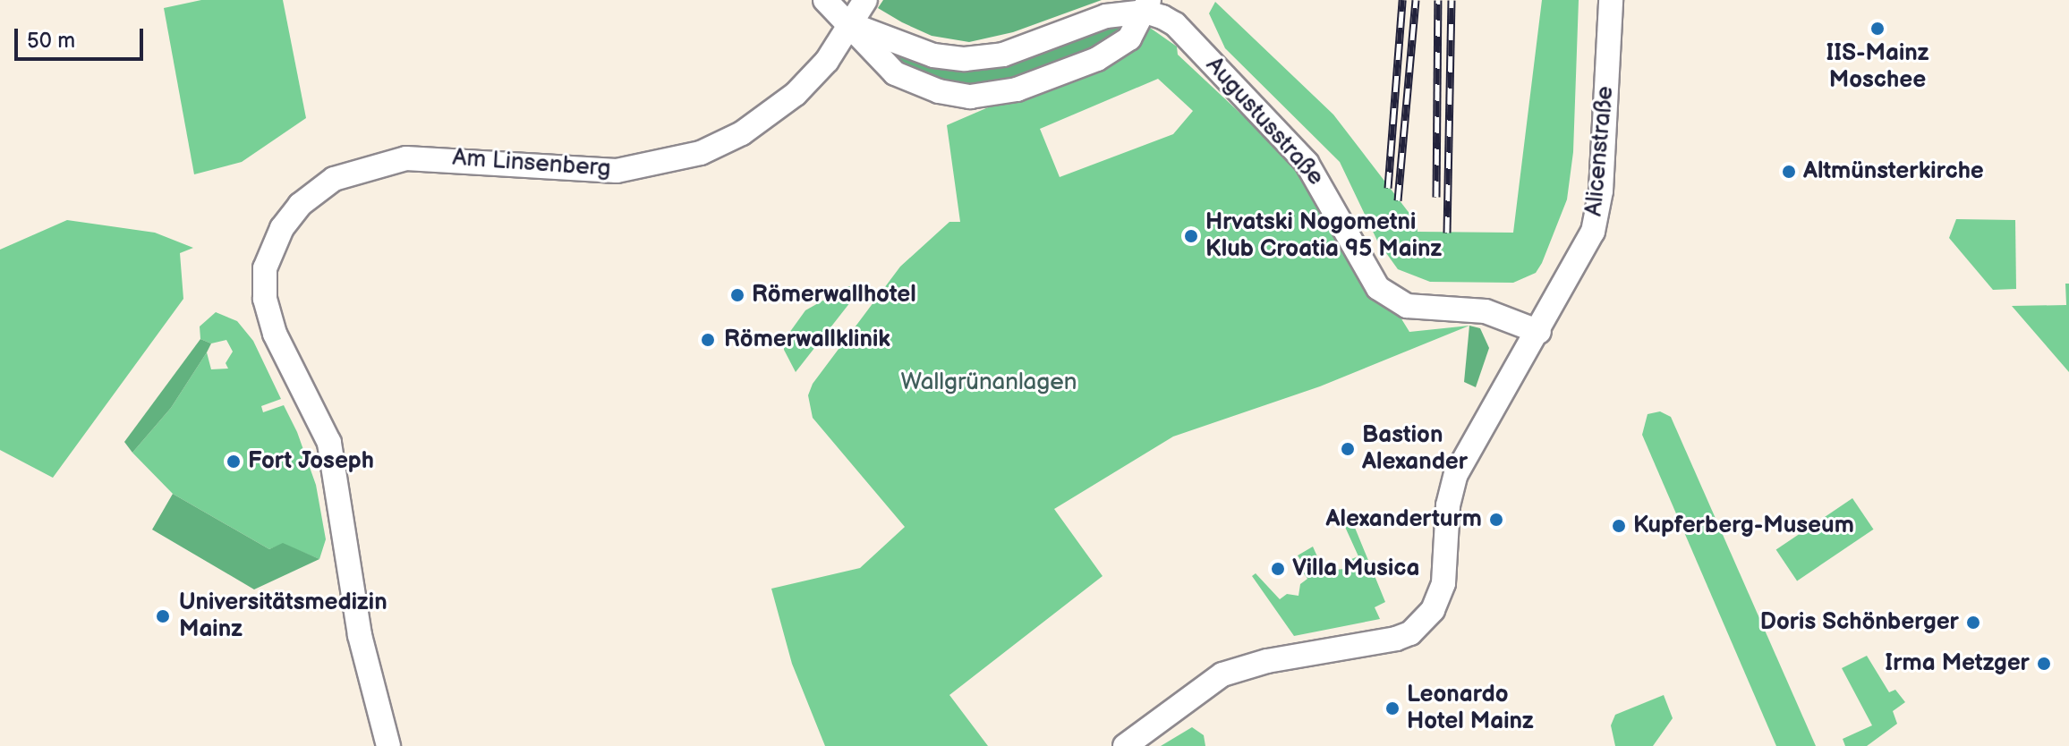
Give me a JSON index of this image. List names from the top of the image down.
{
  "streets": {
    "main road": ["Augustusstraße", "Alicenstraße", "Am Linsenberg"]
  },
  "crossings": [
    ["Augustusstraße", "Alicenstraße"]
  ],
  "parks": ["Wallgrünanlagen"],
  "places": [
    "IIS-Mainz Moschee",
    "Altmünsterkirche",
    "Hrvatski Nogometni Klub Croatia 95 Mainz",
    "Römerwallhotel",
    "Römerwallklinik",
    "Bastion Alexander",
    "Fort Joseph",
    "Alexanderturm",
    "Kupferberg-Museum",
    "Villa Musica",
    "Universitätsmedizin Mainz",
    "Doris Schönberger",
    "Irma Metzger",
    "Leonardo Hotel Mainz"
  ],
  "scale_bar": "50 m"
}
